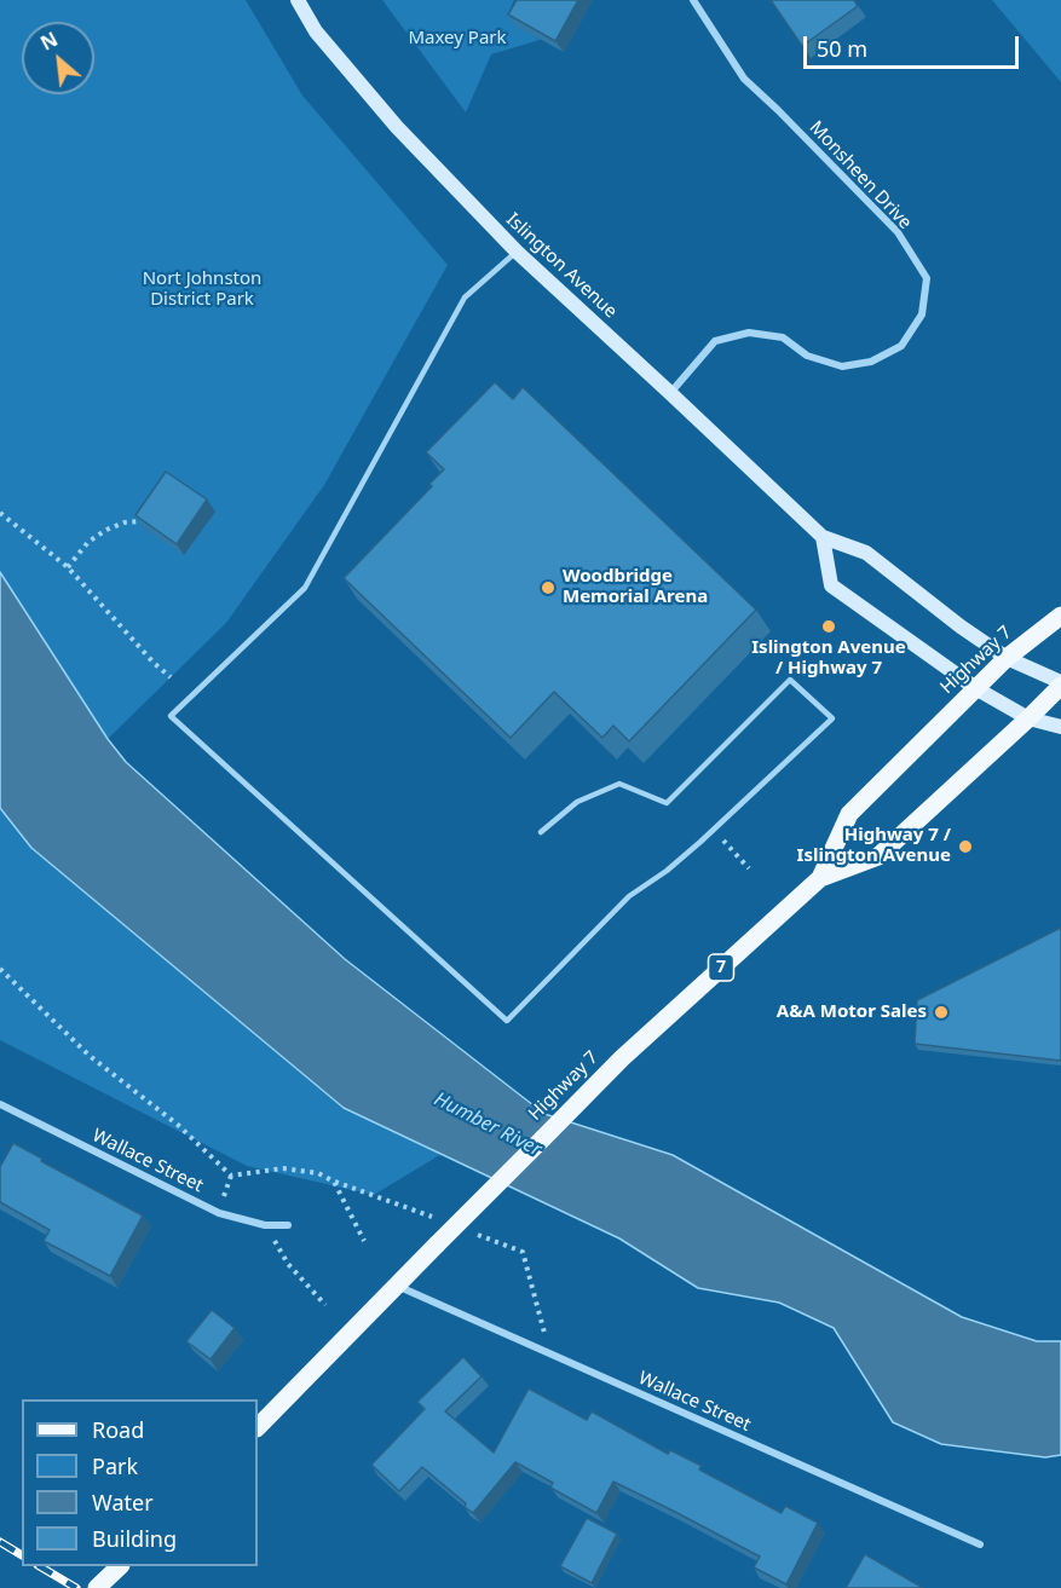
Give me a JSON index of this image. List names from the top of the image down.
{
  "streets": {
    "main road": ["Islington Avenue", "Highway 7", "7"],
    "street": ["Monsheen Drive", "Wallace Street"]
  },
  "crossings": [
    ["Monsheen Drive", "Islington Avenue"],
    ["Islington Avenue", "Highway 7"],
    ["Highway 7", "Wallace Street"]
  ],
  "water": ["Humber River"],
  "parks": ["Maxey Park", "Nort Johnston District Park"],
  "places": [
    "Woodbridge Memorial Arena",
    "Islington Avenue / Highway 7",
    "Highway 7 / Islington Avenue",
    "A&A Motor Sales"
  ],
  "legend": [
    "Road",
    "Park",
    "Water",
    "Building"
  ],
  "scale_bar": "50 m",
  "north": "top left"
}
